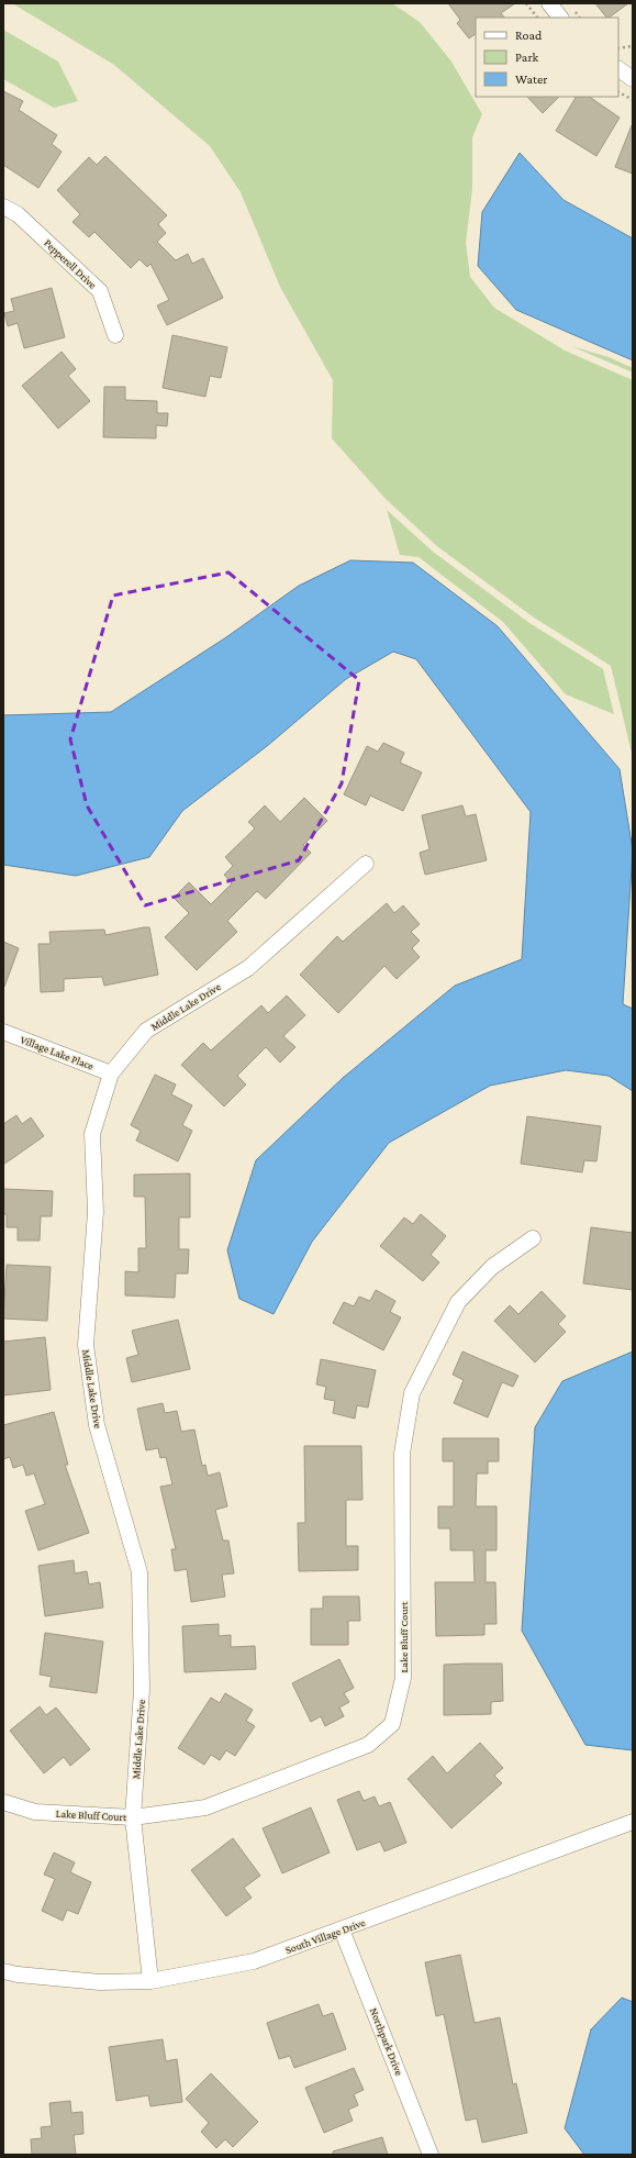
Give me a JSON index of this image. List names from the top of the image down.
{
  "streets": {
    "street": [
      "Pepperell Drive",
      "Middle Lake Drive",
      "Village Lake Place",
      "Lake Bluff Court",
      "South Village Drive",
      "Northpark Drive"
    ]
  },
  "crossings": [
    ["Middle Lake Drive", "Village Lake Place"],
    ["Middle Lake Drive", "Lake Bluff Court"],
    ["Middle Lake Drive", "South Village Drive"],
    ["South Village Drive", "Northpark Drive"]
  ],
  "legend": ["Road", "Park", "Water"]
}
